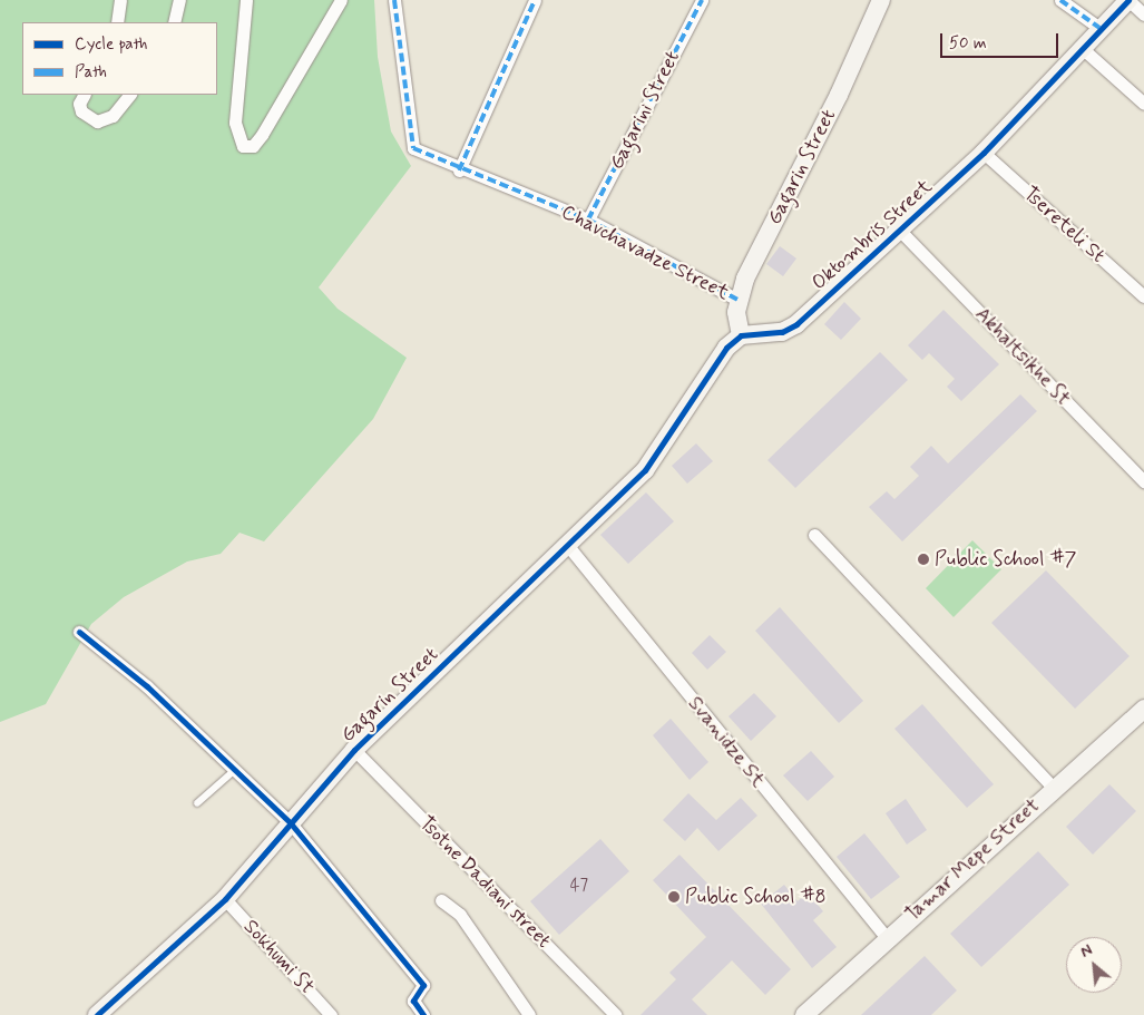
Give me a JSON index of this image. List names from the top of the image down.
{
  "streets": {
    "street": [
      "Gagarini Street",
      "Gagarin Street",
      "Tsereteli St",
      "Oktombris Street",
      "Chavchavadze Street",
      "Akhaltsikhe St",
      "Svanidze St",
      "Tamar Mepe Street",
      "Tsotne Dadiani street",
      "Sokhumi St"
    ]
  },
  "crossings": [
    ["Gagarini Street", "Chavchavadze Street"],
    ["Gagarin Street", "Chavchavadze Street"],
    ["Gagarin Street", "Svanidze St"],
    ["Gagarin Street", "Tsotne Dadiani street"],
    ["Gagarin Street", "Sokhumi St"],
    ["Tsereteli St", "Oktombris Street"],
    ["Oktombris Street", "Akhaltsikhe St"],
    ["Svanidze St", "Tamar Mepe Street"]
  ],
  "places": ["Public School #7", "Public School #8"],
  "house_numbers": ["47"],
  "legend": ["Cycle path", "Path"],
  "scale_bar": "50 m",
  "north": "top left"
}
